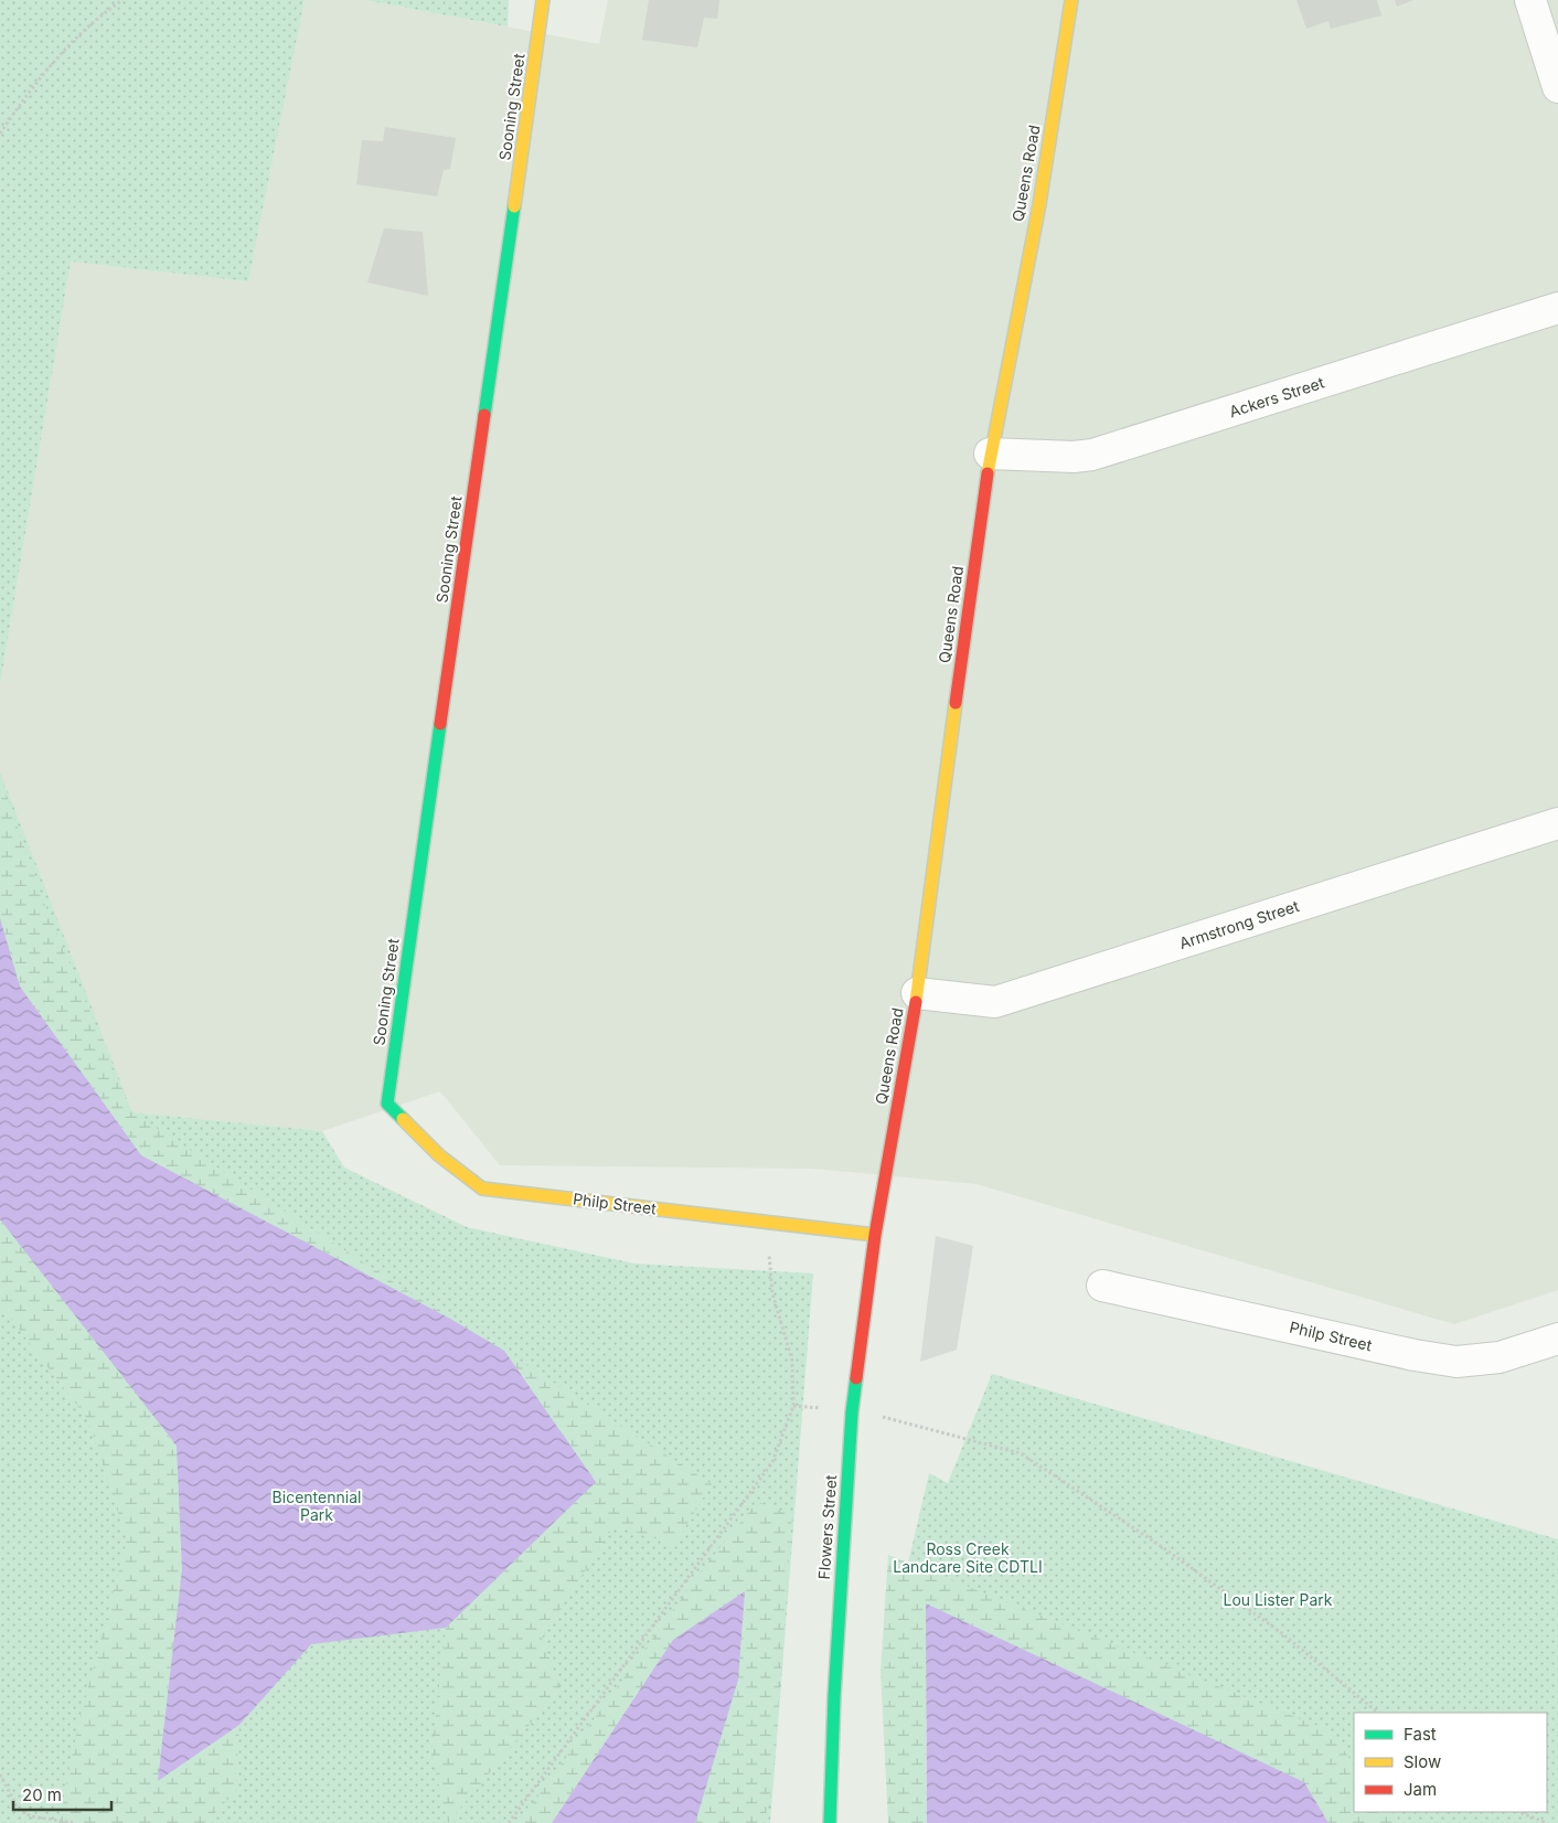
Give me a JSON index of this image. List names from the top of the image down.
{
  "streets": {
    "street": [
      "Sooning Street",
      "Queens Road",
      "Ackers Street",
      "Armstrong Street",
      "Philp Street",
      "Flowers Street"
    ]
  },
  "crossings": [
    ["Sooning Street", "Philp Street"],
    ["Queens Road", "Ackers Street"],
    ["Queens Road", "Armstrong Street"],
    ["Queens Road", "Philp Street"],
    ["Queens Road", "Flowers Street"],
    ["Philp Street", "Flowers Street"]
  ],
  "parks": ["Bicentennial Park", "Ross Creek Landcare Site CDTLI", "Lou Lister Park"],
  "legend": ["Fast", "Slow", "Jam"],
  "scale_bar": "20 m"
}
